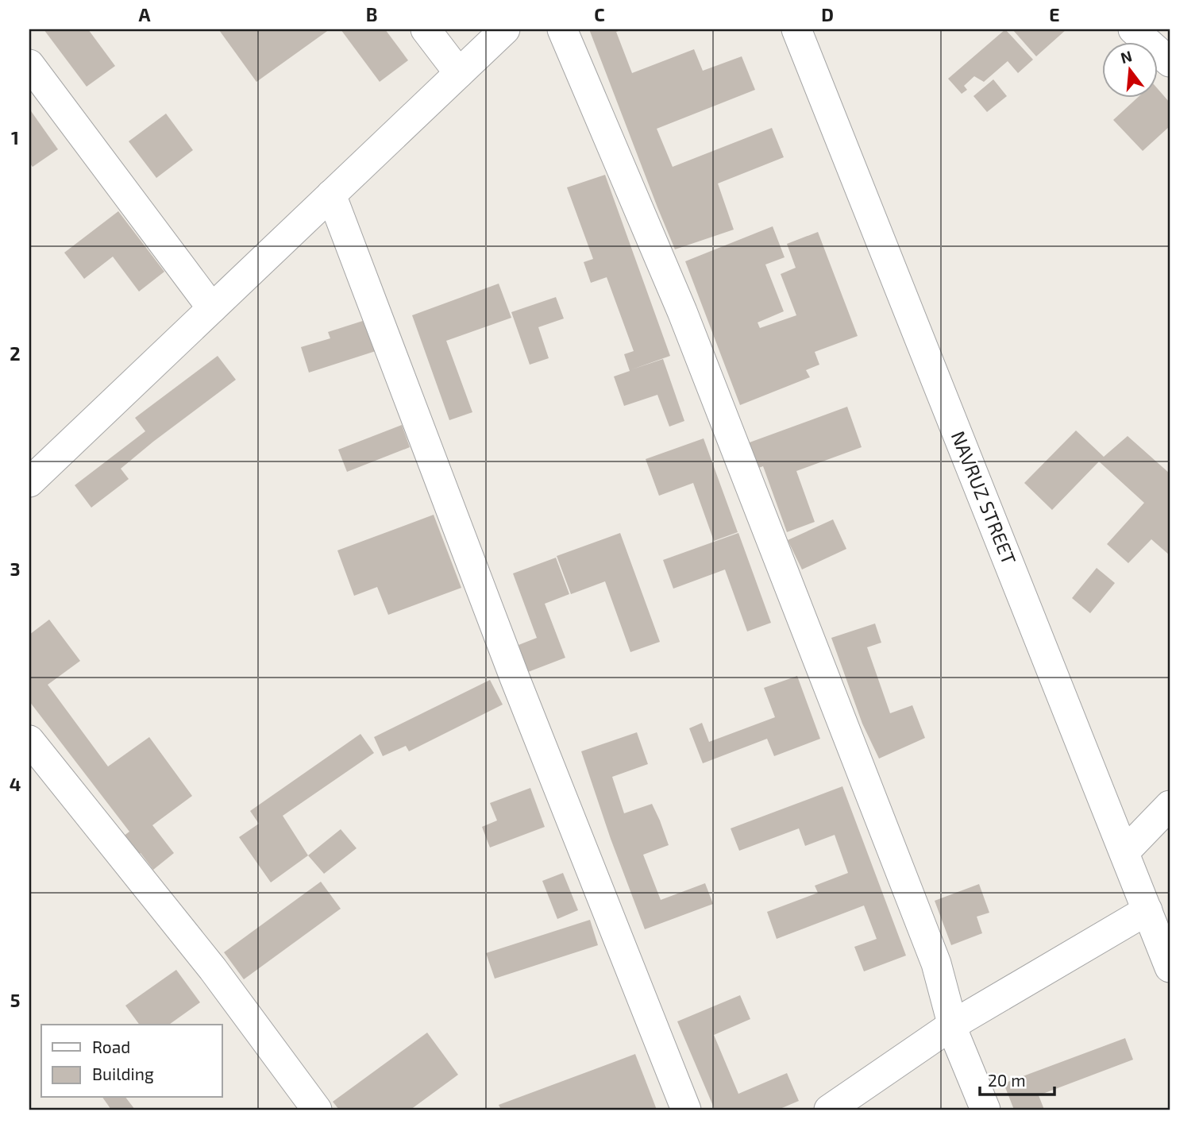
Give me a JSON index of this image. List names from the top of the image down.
{
  "streets": {
    "street": ["NAVRUZ STREET"]
  },
  "legend": ["Road", "Building"],
  "scale_bar": "20 m",
  "north": "top",
  "grid": {
    "columns": [
      "A",
      "B",
      "C",
      "D",
      "E"
    ],
    "rows": [
      "1",
      "2",
      "3",
      "4",
      "5"
    ]
  }
}
